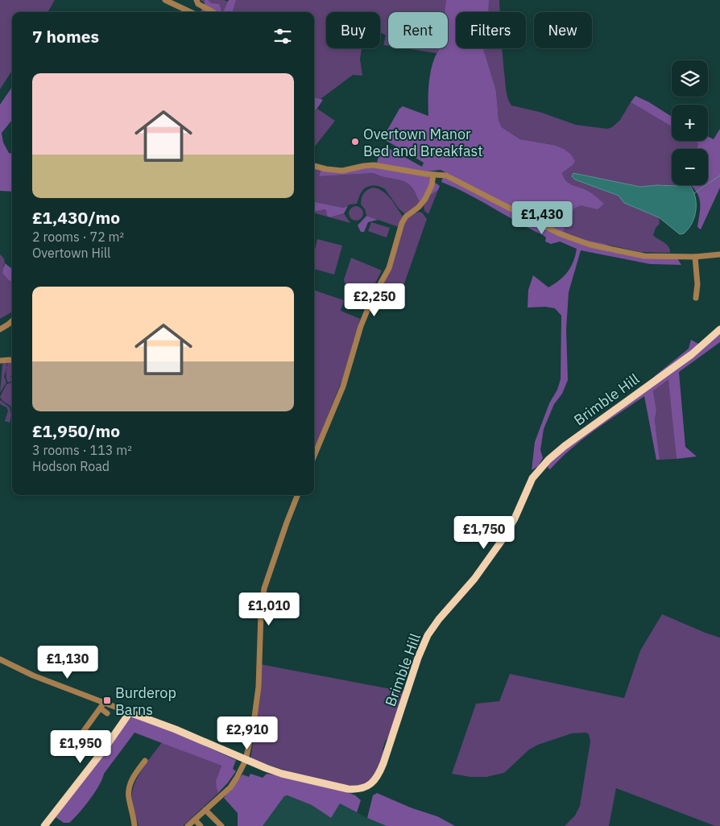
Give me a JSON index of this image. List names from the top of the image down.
{
  "streets": {
    "main road": ["Brimble Hill"]
  },
  "places": {
    "other": ["Overtown Manor Bed and Breakfast"],
    "transit": ["Burderop Barns"]
  },
  "page": {
    "chip": [
      "Buy",
      "Rent",
      "Filters",
      "New"
    ],
    "heading": "7 homes",
    "map_buttons": ["+", "−"],
    "list": [
      {
        "name": "£1,430/mo",
        "note": "2 rooms · 72 m² · Overtown Hill"
      },
      {
        "name": "£1,950/mo",
        "note": "3 rooms · 113 m² · Hodson Road"
      }
    ],
    "price": [
      "£1,430",
      "£2,250",
      "£1,750",
      "£1,010",
      "£1,130",
      "£2,910",
      "£1,950"
    ]
  }
}
